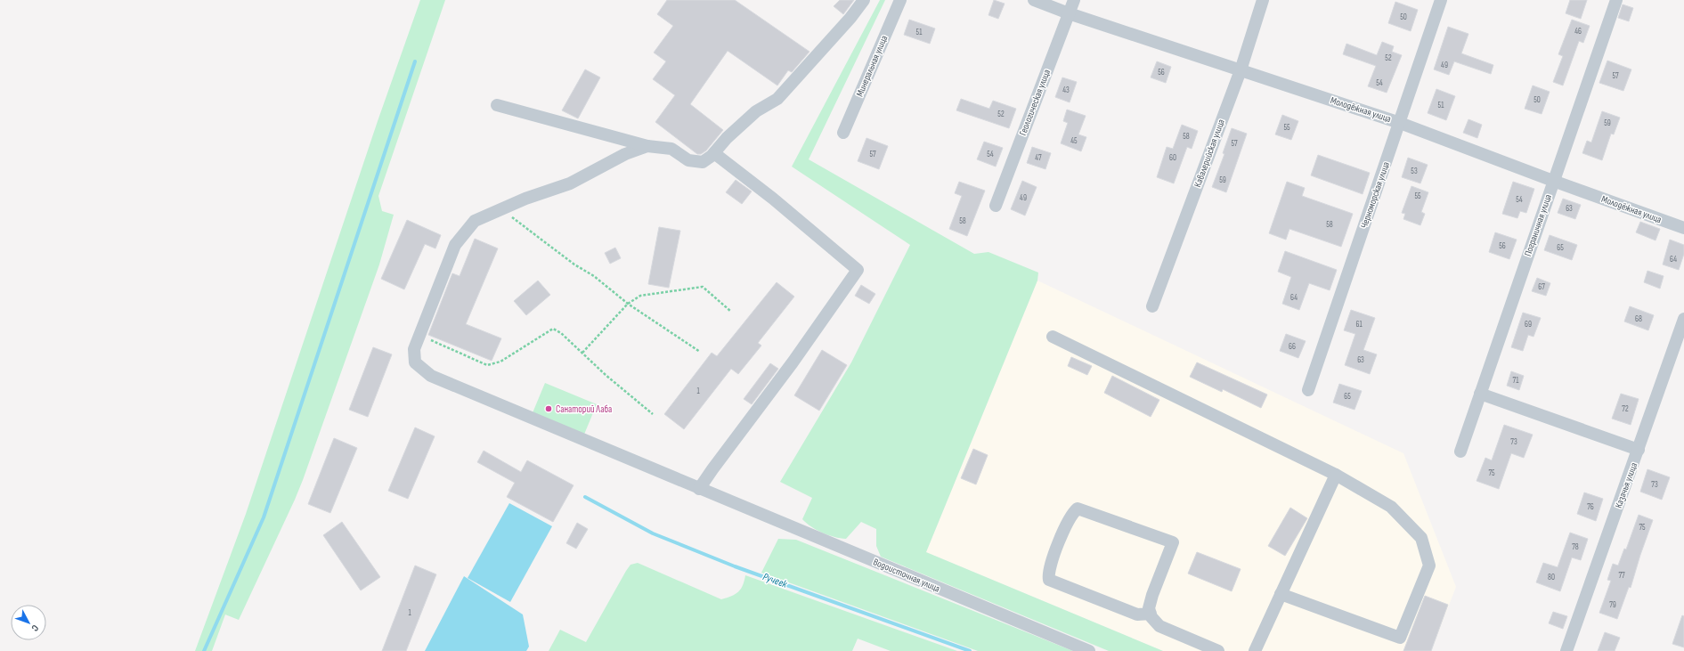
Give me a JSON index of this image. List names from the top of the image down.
{
  "streets": {
    "street": [
      "Минеральная улица",
      "Геологическая улица",
      "Молодёжная улица",
      "Кавалерийская улица",
      "Черноморская улица",
      "Пограничная улица",
      "Казачья улица",
      "Водоисточная улица"
    ]
  },
  "crossings": [
    ["Геологическая улица", "Молодёжная улица"],
    ["Молодёжная улица", "Кавалерийская улица"],
    ["Молодёжная улица", "Черноморская улица"],
    ["Молодёжная улица", "Пограничная улица"]
  ],
  "water": ["Ручеек"],
  "places": ["Санаторий Лаба"],
  "house_numbers": [
    "50",
    "46",
    "51",
    "52",
    "49",
    "56",
    "57",
    "54",
    "43",
    "50",
    "51",
    "52",
    "59",
    "55",
    "58",
    "45",
    "57",
    "57",
    "54",
    "47",
    "60",
    "53",
    "59",
    "55",
    "49",
    "54",
    "63",
    "58",
    "58",
    "56",
    "65",
    "64",
    "67",
    "64",
    "68",
    "61",
    "69",
    "66",
    "63",
    "71",
    "1",
    "65",
    "72",
    "73",
    "75",
    "73",
    "76",
    "75",
    "78",
    "77",
    "80",
    "79",
    "1"
  ],
  "north": "bottom right"
}
